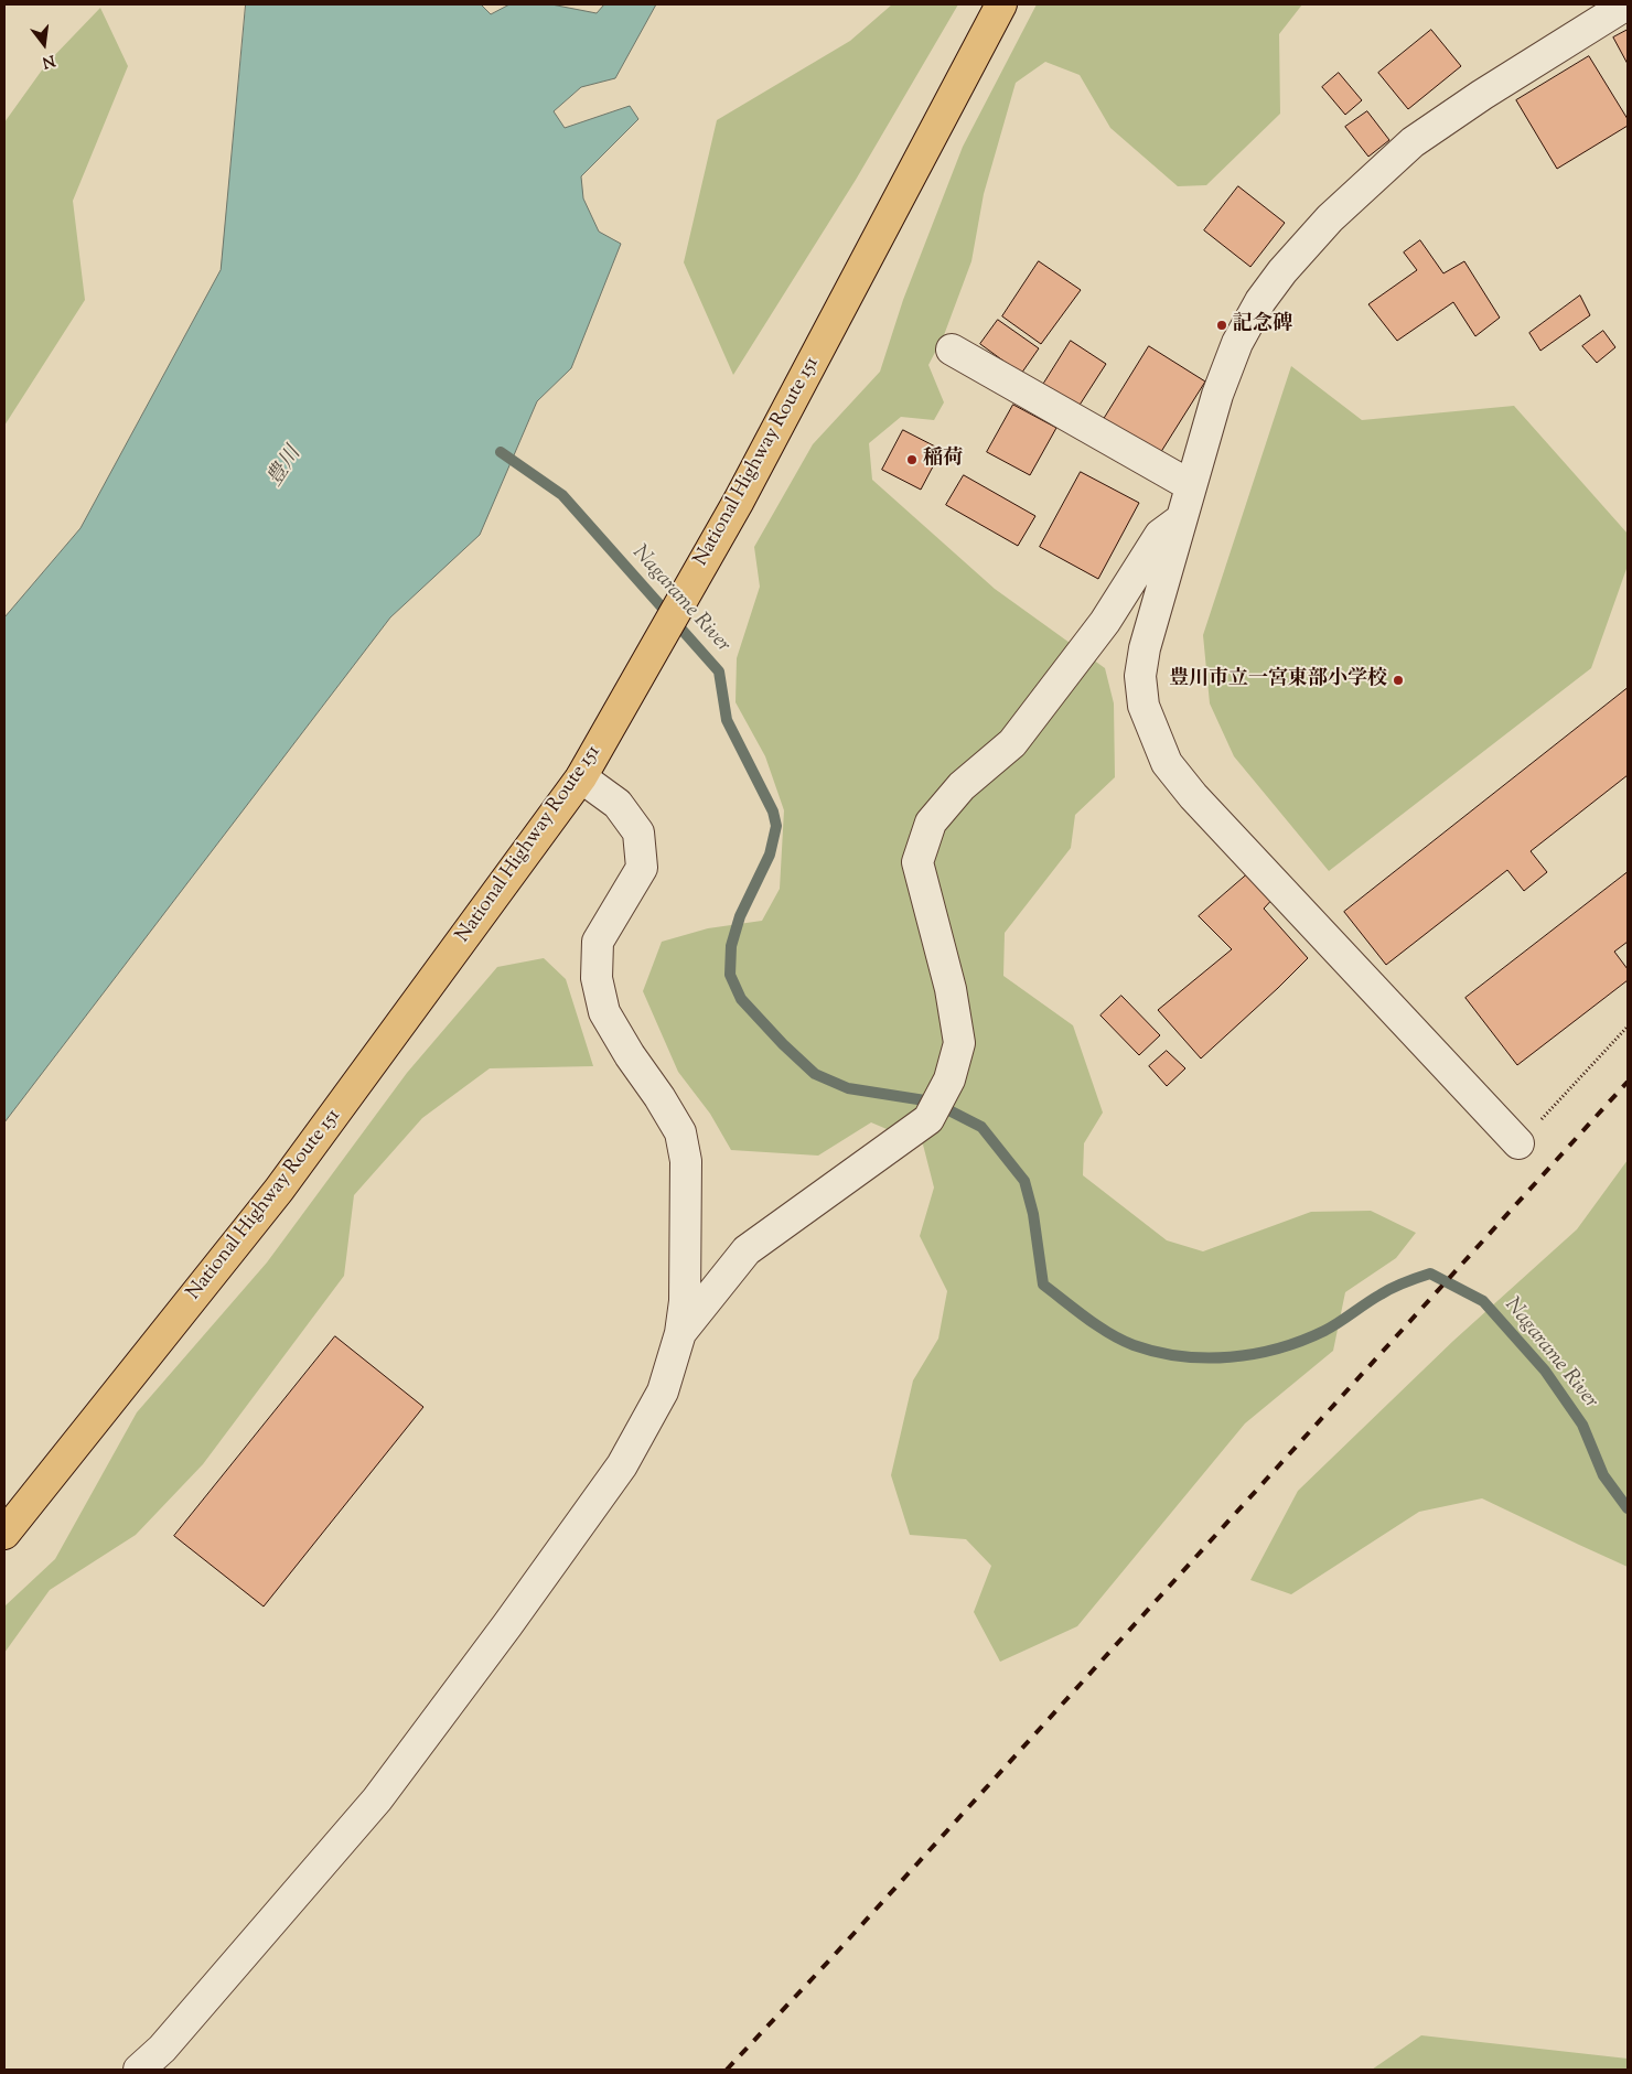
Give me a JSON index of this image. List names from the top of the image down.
{
  "streets": {
    "highway": ["National Highway Route 151"]
  },
  "water": ["豊川", "Nagarame River"],
  "places": ["記念碑", "稲荷", "豊川市立一宮東部小学校"],
  "north": "bottom"
}
